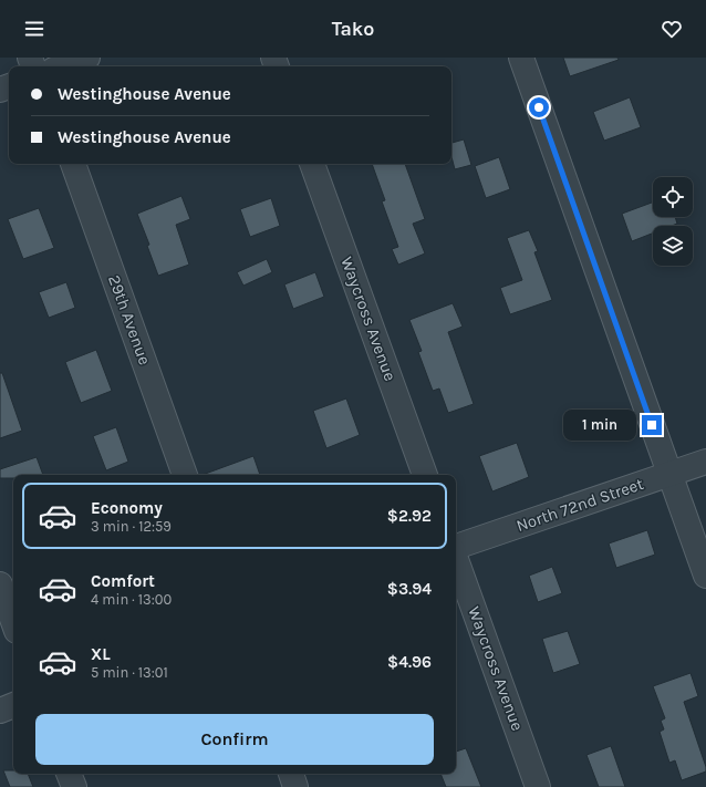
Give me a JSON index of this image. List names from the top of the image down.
{
  "streets": {
    "street": ["Waycross Avenue", "29th Avenue", "North 72nd Street"]
  },
  "page": {
    "header": "Tako",
    "banner": ["Westinghouse Avenue", "Westinghouse Avenue"],
    "bubble": "1 min",
    "list": [
      {
        "name": "Economy",
        "note": "3 min · 12:59",
        "value": "$2.92"
      },
      {
        "name": "Comfort",
        "note": "4 min · 13:00",
        "value": "$3.94"
      },
      {
        "name": "XL",
        "note": "5 min · 13:01",
        "value": "$4.96"
      }
    ],
    "buttons": "Confirm"
  }
}
